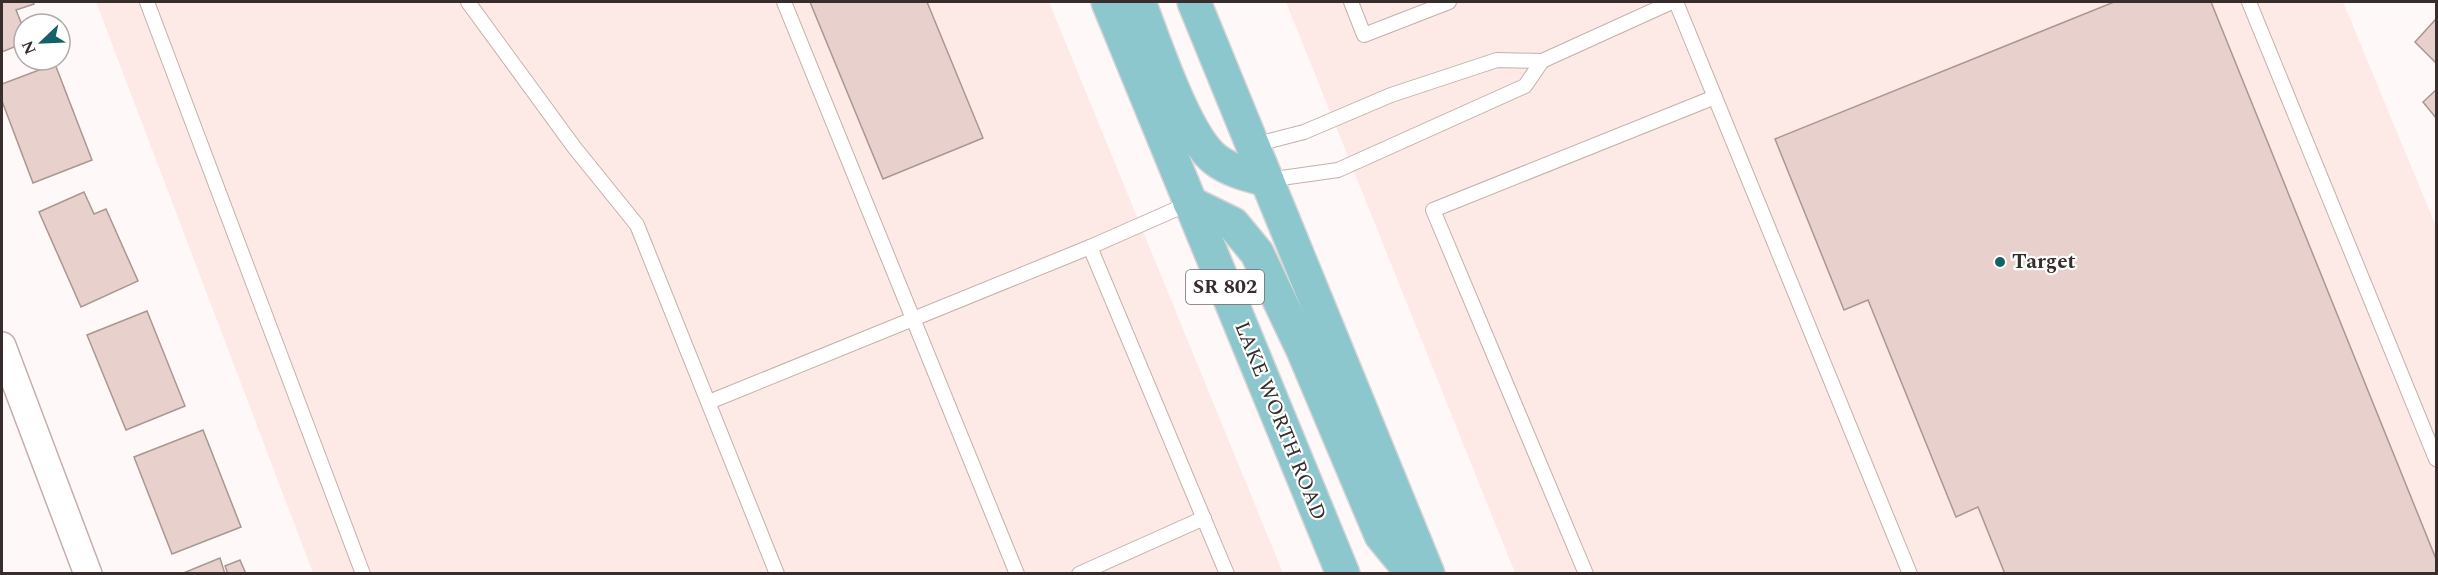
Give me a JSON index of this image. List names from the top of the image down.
{
  "streets": {
    "main road": ["SR 802", "LAKE WORTH ROAD"]
  },
  "places": ["Target"],
  "north": "bottom left"
}
